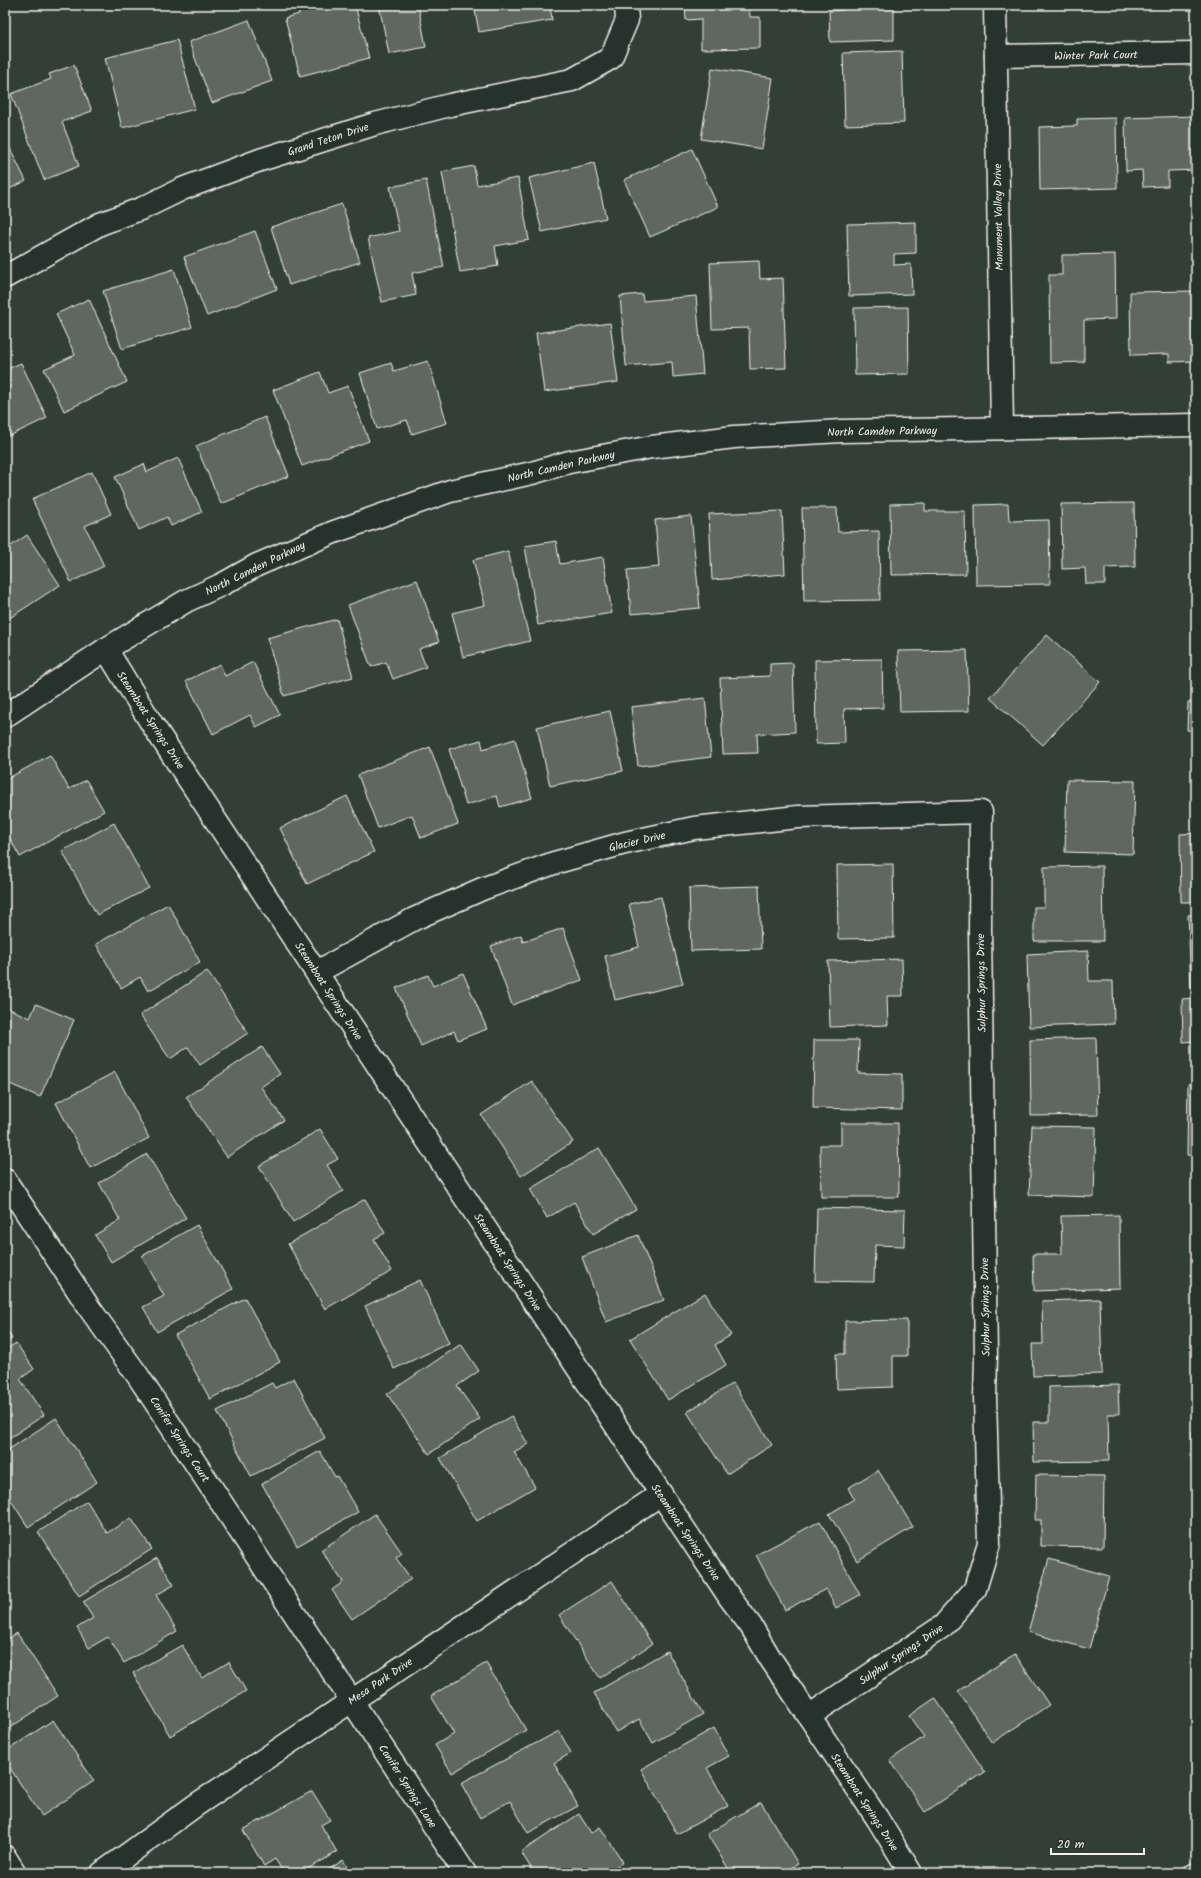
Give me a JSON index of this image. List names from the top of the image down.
{
  "streets": {
    "street": [
      "Winter Park Court",
      "Grand Teton Drive",
      "Monument Valley Drive",
      "North Camden Parkway",
      "Steamboat Springs Drive",
      "Glacier Drive",
      "Sulphur Springs Drive",
      "Conifer Springs Court",
      "Mesa Park Drive",
      "Conifer Springs Lane"
    ]
  },
  "crossings": [
    ["Winter Park Court", "Monument Valley Drive"],
    ["Monument Valley Drive", "North Camden Parkway"],
    ["North Camden Parkway", "Steamboat Springs Drive"],
    ["Steamboat Springs Drive", "Glacier Drive"],
    ["Steamboat Springs Drive", "Sulphur Springs Drive"],
    ["Steamboat Springs Drive", "Mesa Park Drive"],
    ["Glacier Drive", "Sulphur Springs Drive"],
    ["Conifer Springs Court", "Mesa Park Drive"],
    ["Conifer Springs Court", "Conifer Springs Lane"],
    ["Mesa Park Drive", "Conifer Springs Lane"]
  ],
  "scale_bar": "20 m"
}
